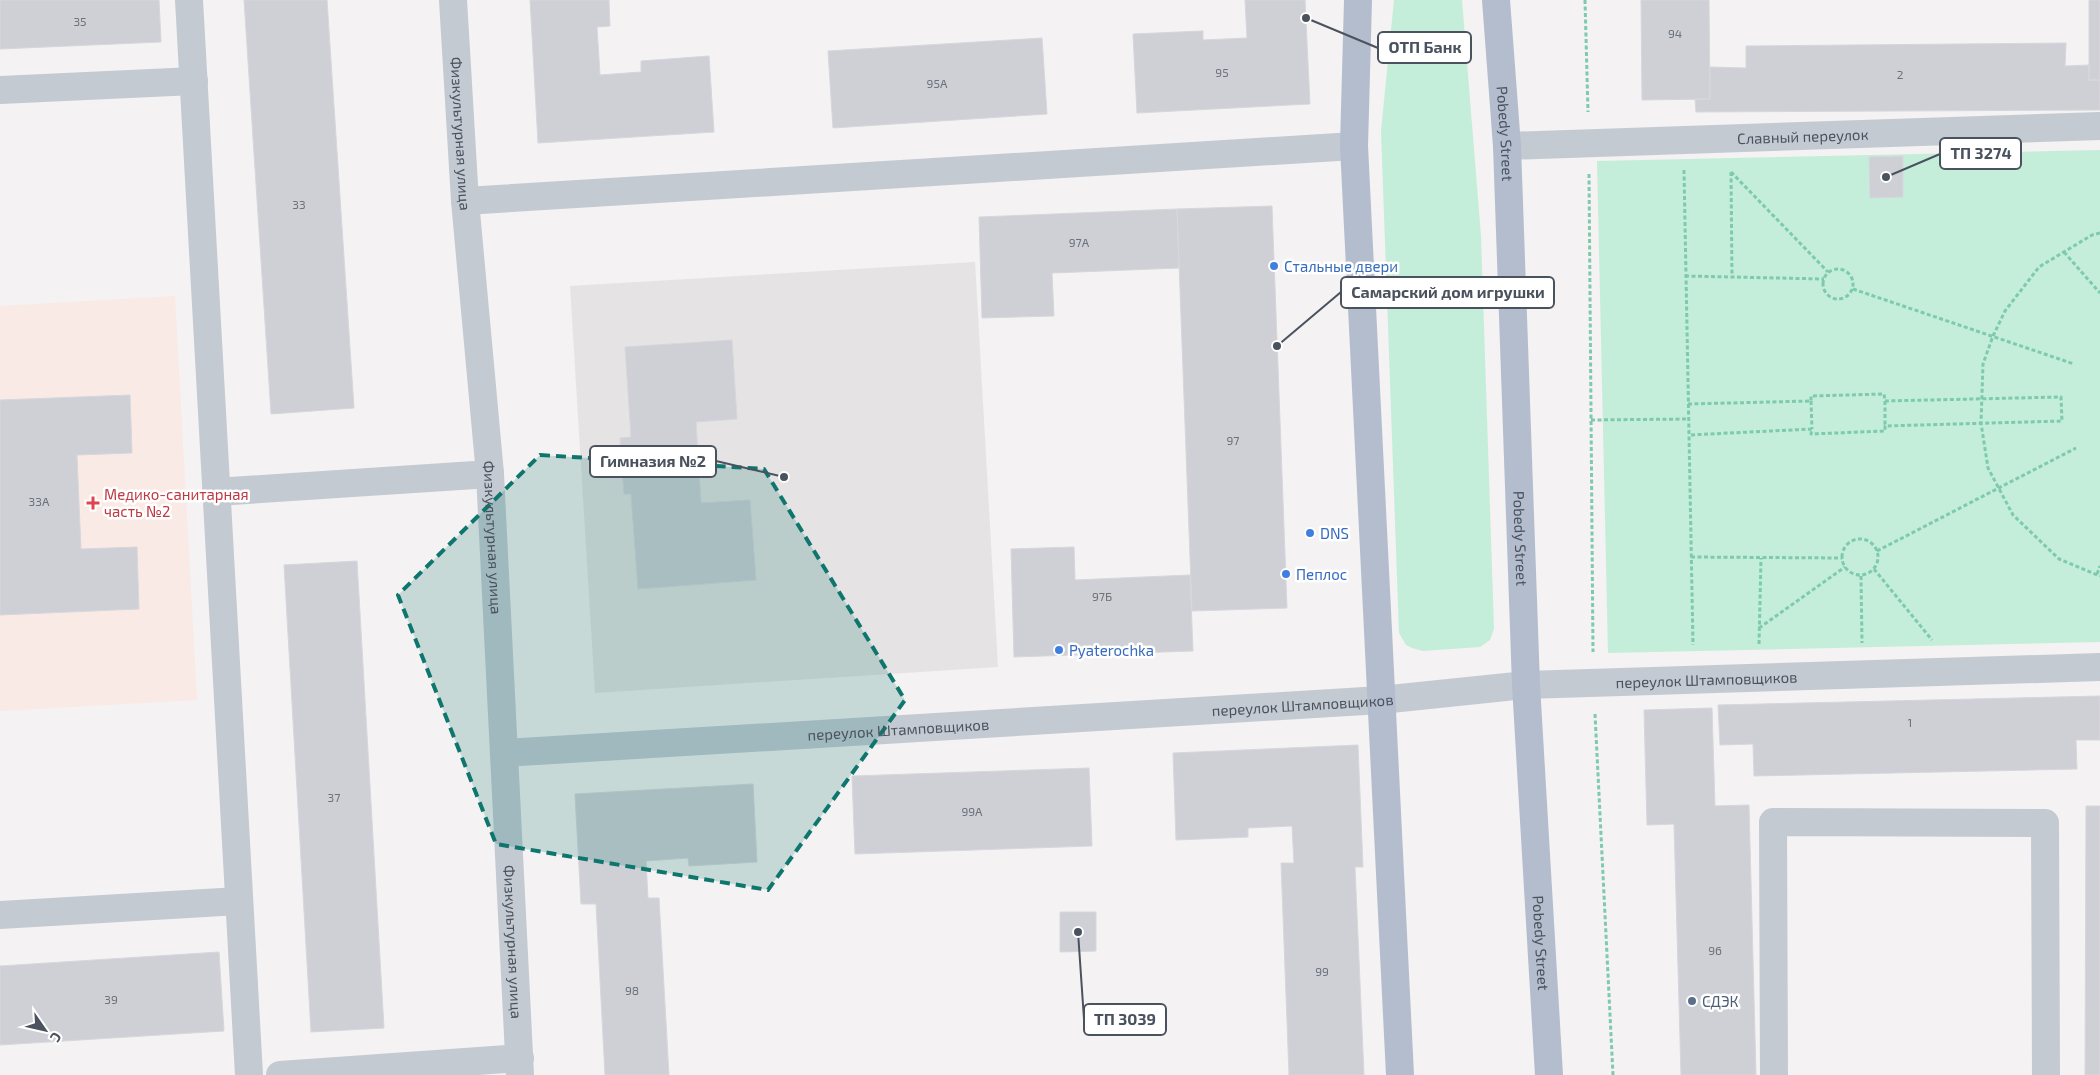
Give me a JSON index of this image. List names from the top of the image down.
{
  "streets": {
    "main road": ["Pobedy Street"],
    "street": ["Физкультурная улица", "Славный переулок", "переулок Штамповщиков"]
  },
  "crossings": [
    ["Физкультурная улица", "переулок Штамповщиков"],
    ["Pobedy Street", "Славный переулок"],
    ["Pobedy Street", "переулок Штамповщиков"]
  ],
  "places": {
    "other": [
      "ОТП Банк",
      "ТП 3274",
      "Стальные двери",
      "Самарский дом игрушки",
      "Гимназия №2",
      "DNS",
      "Пеплос",
      "Pyaterochka",
      "ТП 3039",
      "СДЭК"
    ],
    "health": ["Медико-санитарная часть №2"]
  },
  "house_numbers": [
    "35",
    "94",
    "95",
    "2",
    "95А",
    "33",
    "97А",
    "97",
    "33А",
    "97Б",
    "1",
    "37",
    "99А",
    "96",
    "99",
    "98",
    "39"
  ],
  "north": "bottom right"
}
